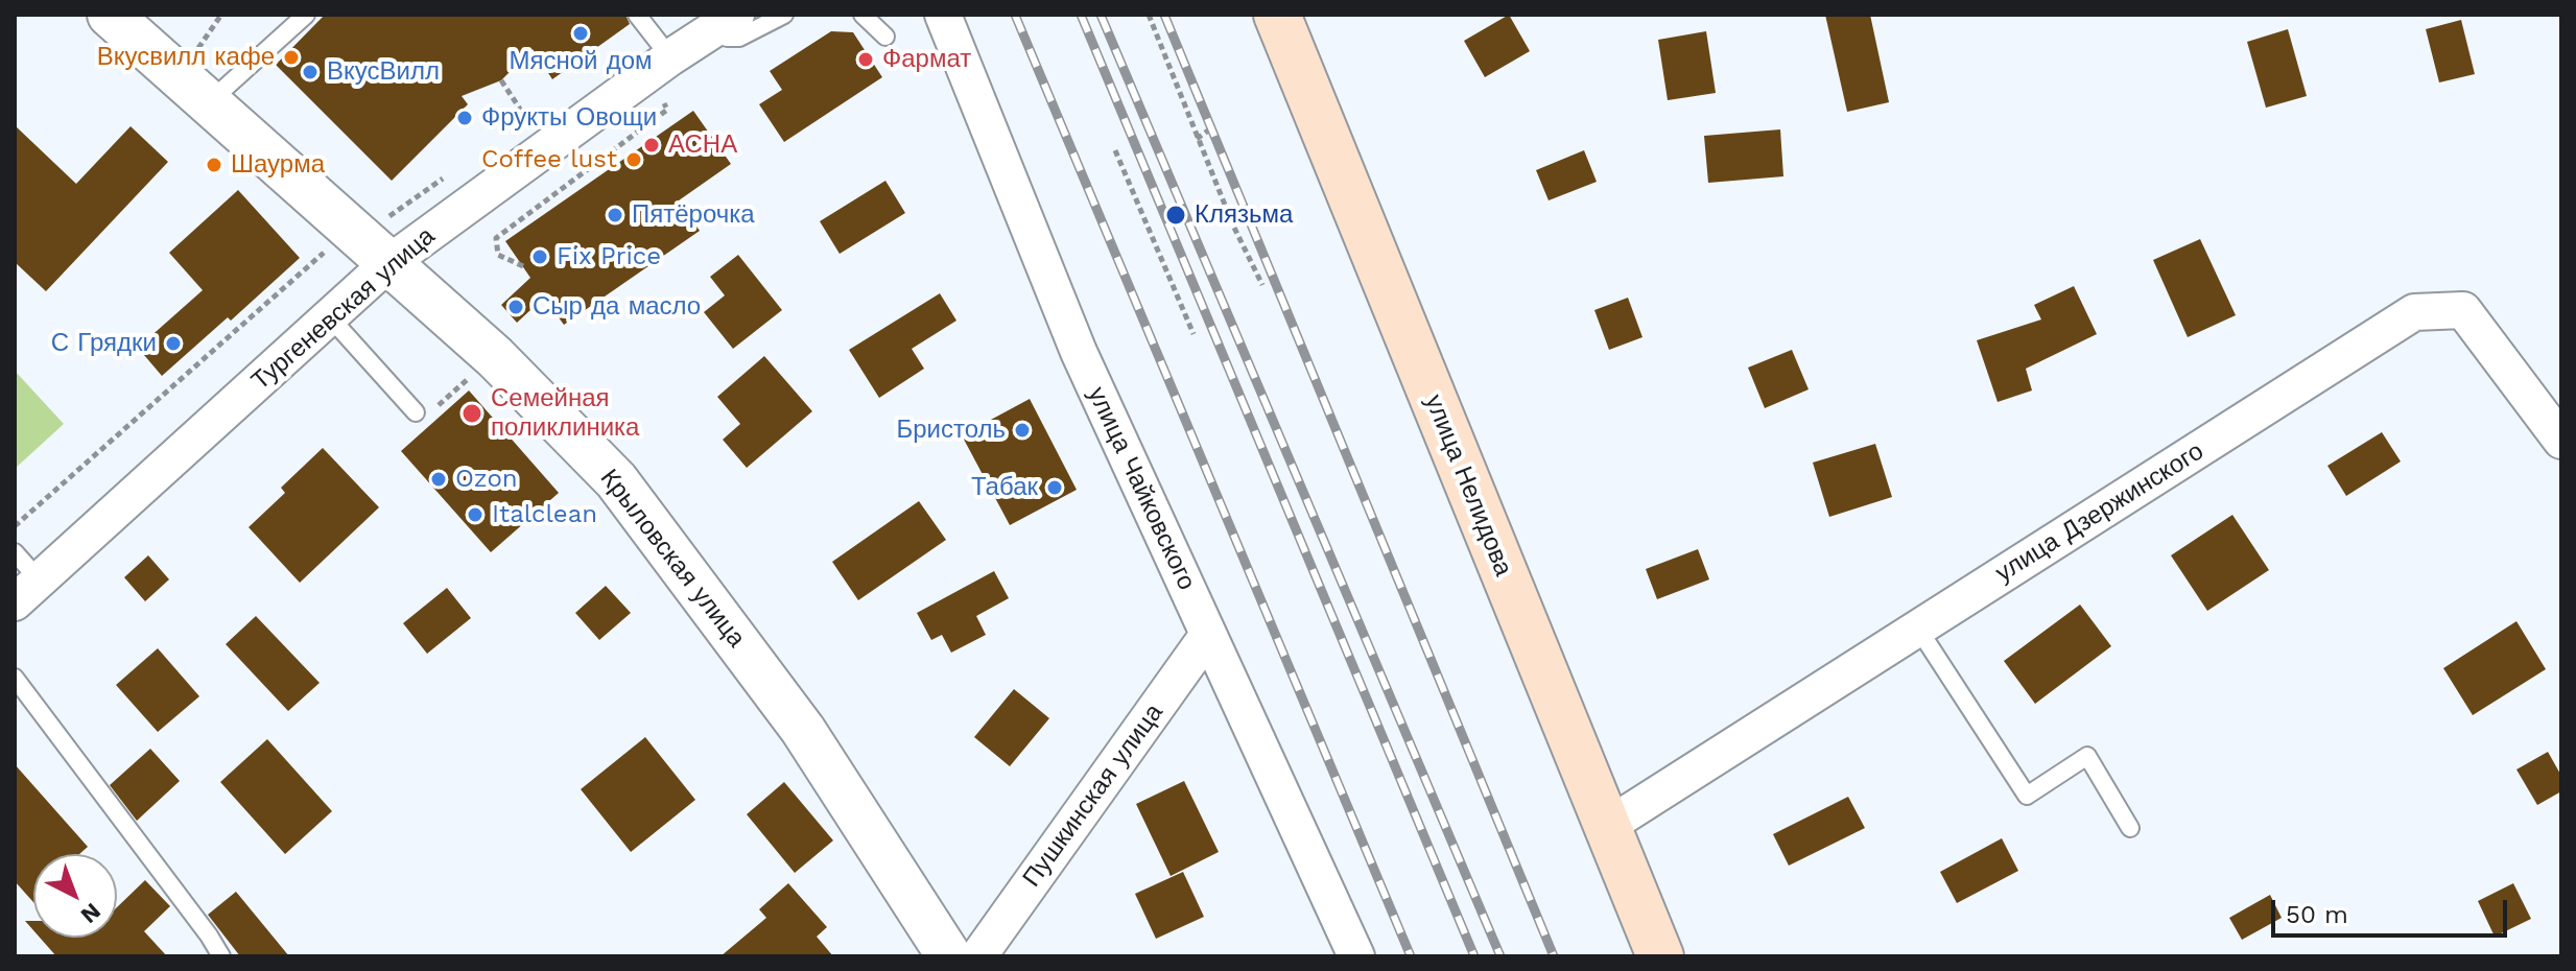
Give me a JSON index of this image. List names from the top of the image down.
{
  "streets": {
    "main road": ["улица Нелидова"],
    "street": [
      "Тургеневская улица",
      "улица Чайковского",
      "улица Дзержинского",
      "Крыловская улица",
      "Пушкинская улица"
    ]
  },
  "crossings": [
    ["Тургеневская улица", "Крыловская улица"],
    ["улица Нелидова", "улица Дзержинского"],
    ["улица Чайковского", "Пушкинская улица"]
  ],
  "places": [
    "Мясной дом",
    "Вкусвилл кафе",
    "Фармат",
    "ВкусВилл",
    "Фрукты Овощи",
    "АСНА",
    "Coffee lust",
    "Шаурма",
    "Пятёрочка",
    "Клязьма",
    "Fix Price",
    "Сыр да масло",
    "С Грядки",
    "Семейная поликлиника",
    "Бристоль",
    "Ozon",
    "Табак",
    "Italclean"
  ],
  "scale_bar": "50 m",
  "north": "bottom right"
}
